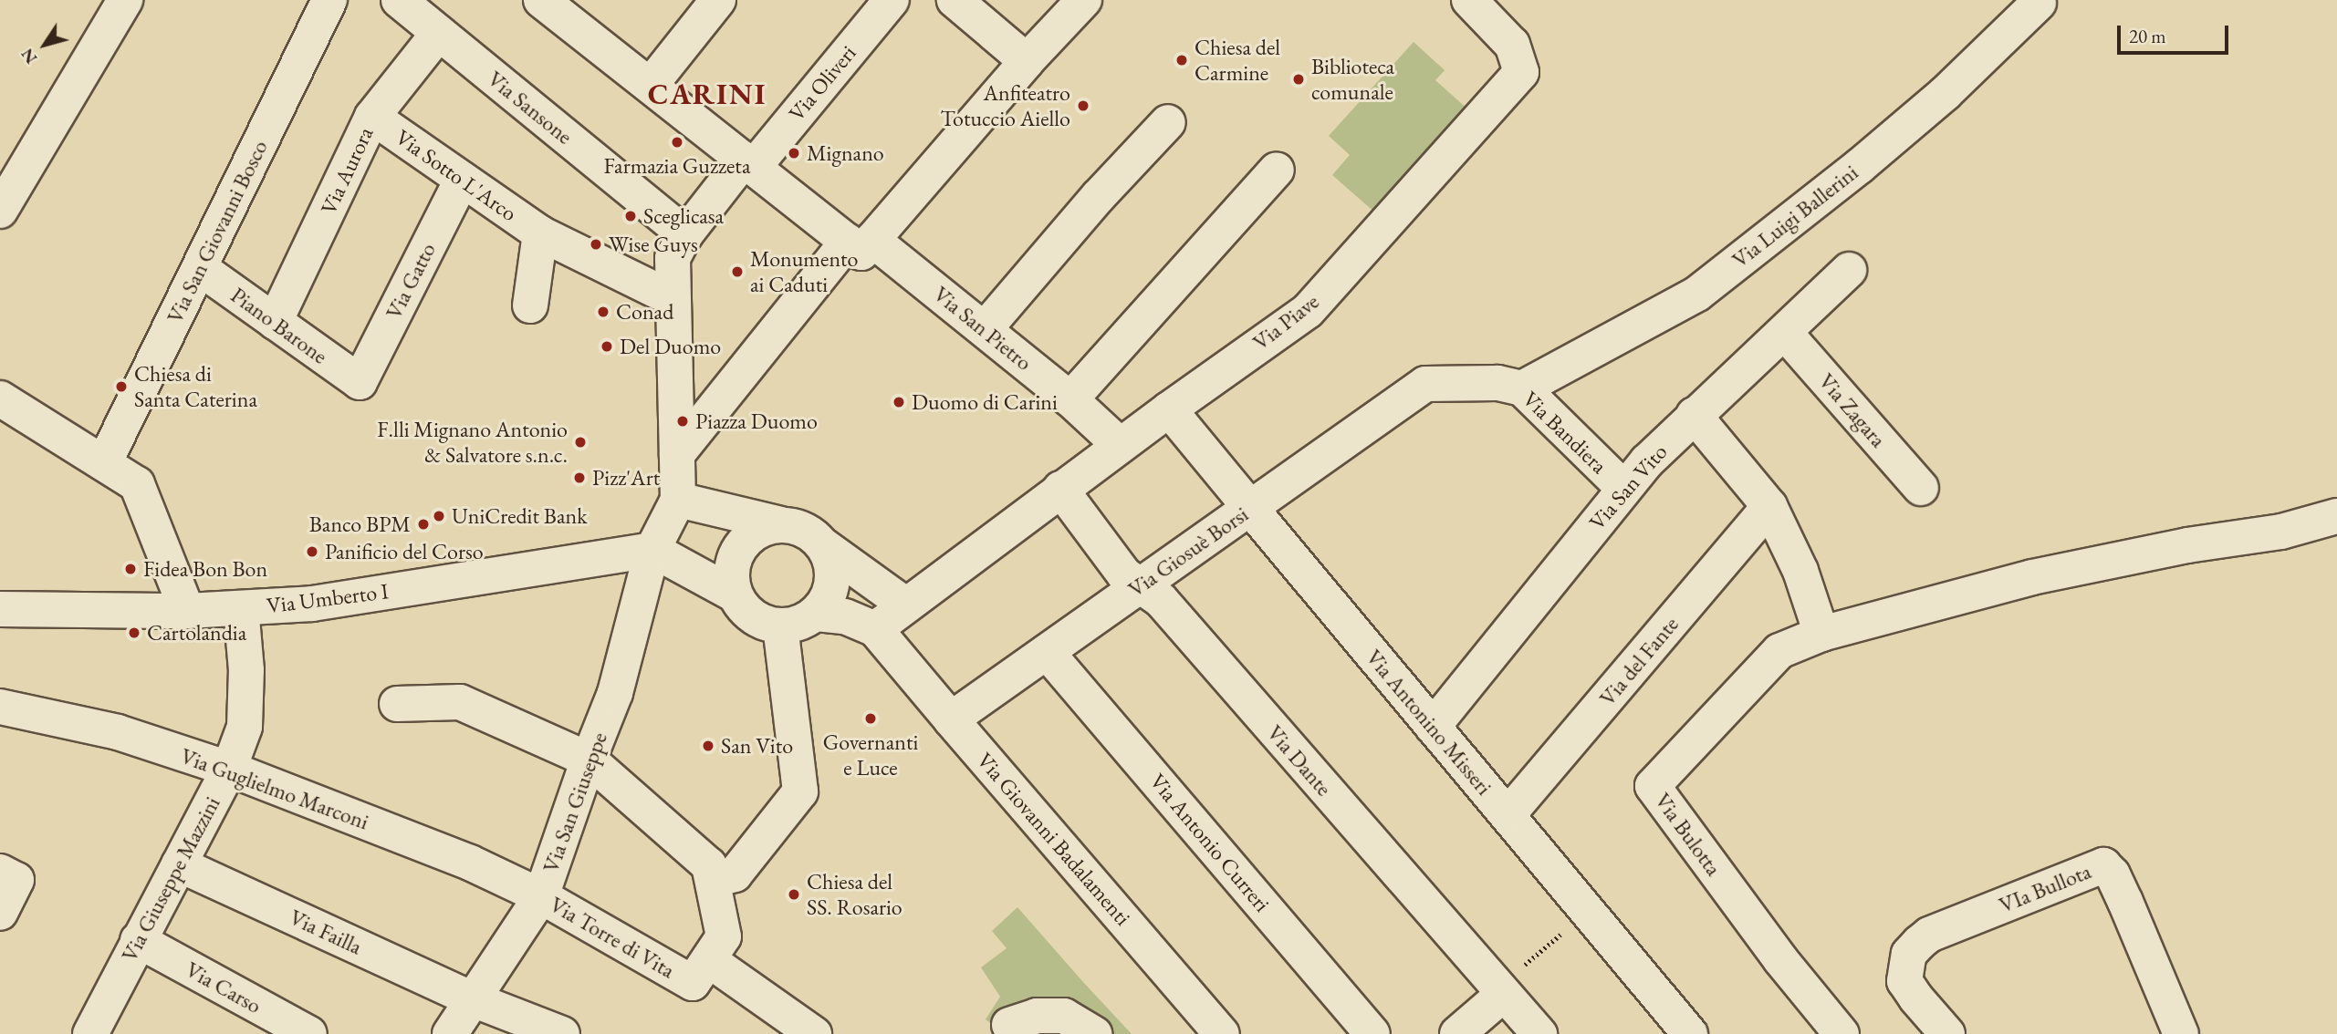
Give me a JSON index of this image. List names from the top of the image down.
{
  "streets": {
    "street": [
      "Via Oliveri",
      "Via Sansone",
      "Via Aurora",
      "Via Sotto L'Arco",
      "Via Luigi Ballerini",
      "Via San Giovanni Bosco",
      "Via Gatto",
      "Via Piave",
      "Piano Barone",
      "Via San Pietro",
      "Via Zagara",
      "Via Bandiera",
      "Via San Vito",
      "Via Giosuè Borsi",
      "Via Umberto I",
      "Via del Fante",
      "Via Antonino Misseri",
      "Via Dante",
      "Via Guglielmo Marconi",
      "Via San Giuseppe",
      "Via Bulotta",
      "Via Giovanni Badalamenti",
      "Via Antonio Curreri",
      "Via Giuseppe Mazzini",
      "VIa Bullota",
      "Via Failla",
      "Via Torre di Vita",
      "Via Carso"
    ]
  },
  "crossings": [
    ["Via Oliveri", "Via San Pietro"],
    ["Via Sansone", "Via Aurora"],
    ["Via Aurora", "Via Sotto L'Arco"],
    ["Via Aurora", "Piano Barone"],
    ["Via Sotto L'Arco", "Via Gatto"],
    ["Via Luigi Ballerini", "Via Bandiera"],
    ["Via San Giovanni Bosco", "Piano Barone"],
    ["Via Gatto", "Piano Barone"],
    ["Via Piave", "Via San Pietro"],
    ["Via Piave", "Via Antonino Misseri"],
    ["Via Piave", "Via Dante"],
    ["Via Piave", "Via Giovanni Badalamenti"],
    ["Via Zagara", "Via San Vito"],
    ["Via Bandiera", "Via San Vito"],
    ["Via Bandiera", "Via Giosuè Borsi"],
    ["Via San Vito", "Via Antonino Misseri"],
    ["Via Giosuè Borsi", "Via Antonino Misseri"],
    ["Via Giosuè Borsi", "Via Dante"],
    ["Via Giosuè Borsi", "Via Giovanni Badalamenti"],
    ["Via Giosuè Borsi", "Via Antonio Curreri"],
    ["Via Umberto I", "Via San Giuseppe"],
    ["Via Umberto I", "Via Giuseppe Mazzini"],
    ["Via del Fante", "Via Antonino Misseri"],
    ["Via Guglielmo Marconi", "Via San Giuseppe"],
    ["Via Guglielmo Marconi", "Via Giuseppe Mazzini"],
    ["Via Guglielmo Marconi", "Via Torre di Vita"],
    ["Via San Giuseppe", "Via Failla"],
    ["Via San Giuseppe", "Via Torre di Vita"],
    ["Via Giuseppe Mazzini", "Via Failla"],
    ["Via Giuseppe Mazzini", "Via Carso"]
  ],
  "districts": ["CARINI"],
  "places": [
    "Chiesa del Carmine",
    "Biblioteca comunale",
    "Anfiteatro Totuccio Aiello",
    "Farmazia Guzzeta",
    "Mignano",
    "Sceglicasa",
    "Wise Guys",
    "Monumento ai Caduti",
    "Conad",
    "Del Duomo",
    "Chiesa di Santa Caterina",
    "Duomo di Carini",
    "Piazza Duomo",
    "F.lli Mignano Antonio & Salvatore s.n.c.",
    "Pizz'Art",
    "UniCredit Bank",
    "Banco BPM",
    "Panificio del Corso",
    "Fidea Bon Bon",
    "Cartolandia",
    "Governanti e Luce",
    "San Vito",
    "Chiesa del SS. Rosario"
  ],
  "scale_bar": "20 m",
  "north": "bottom left"
}
